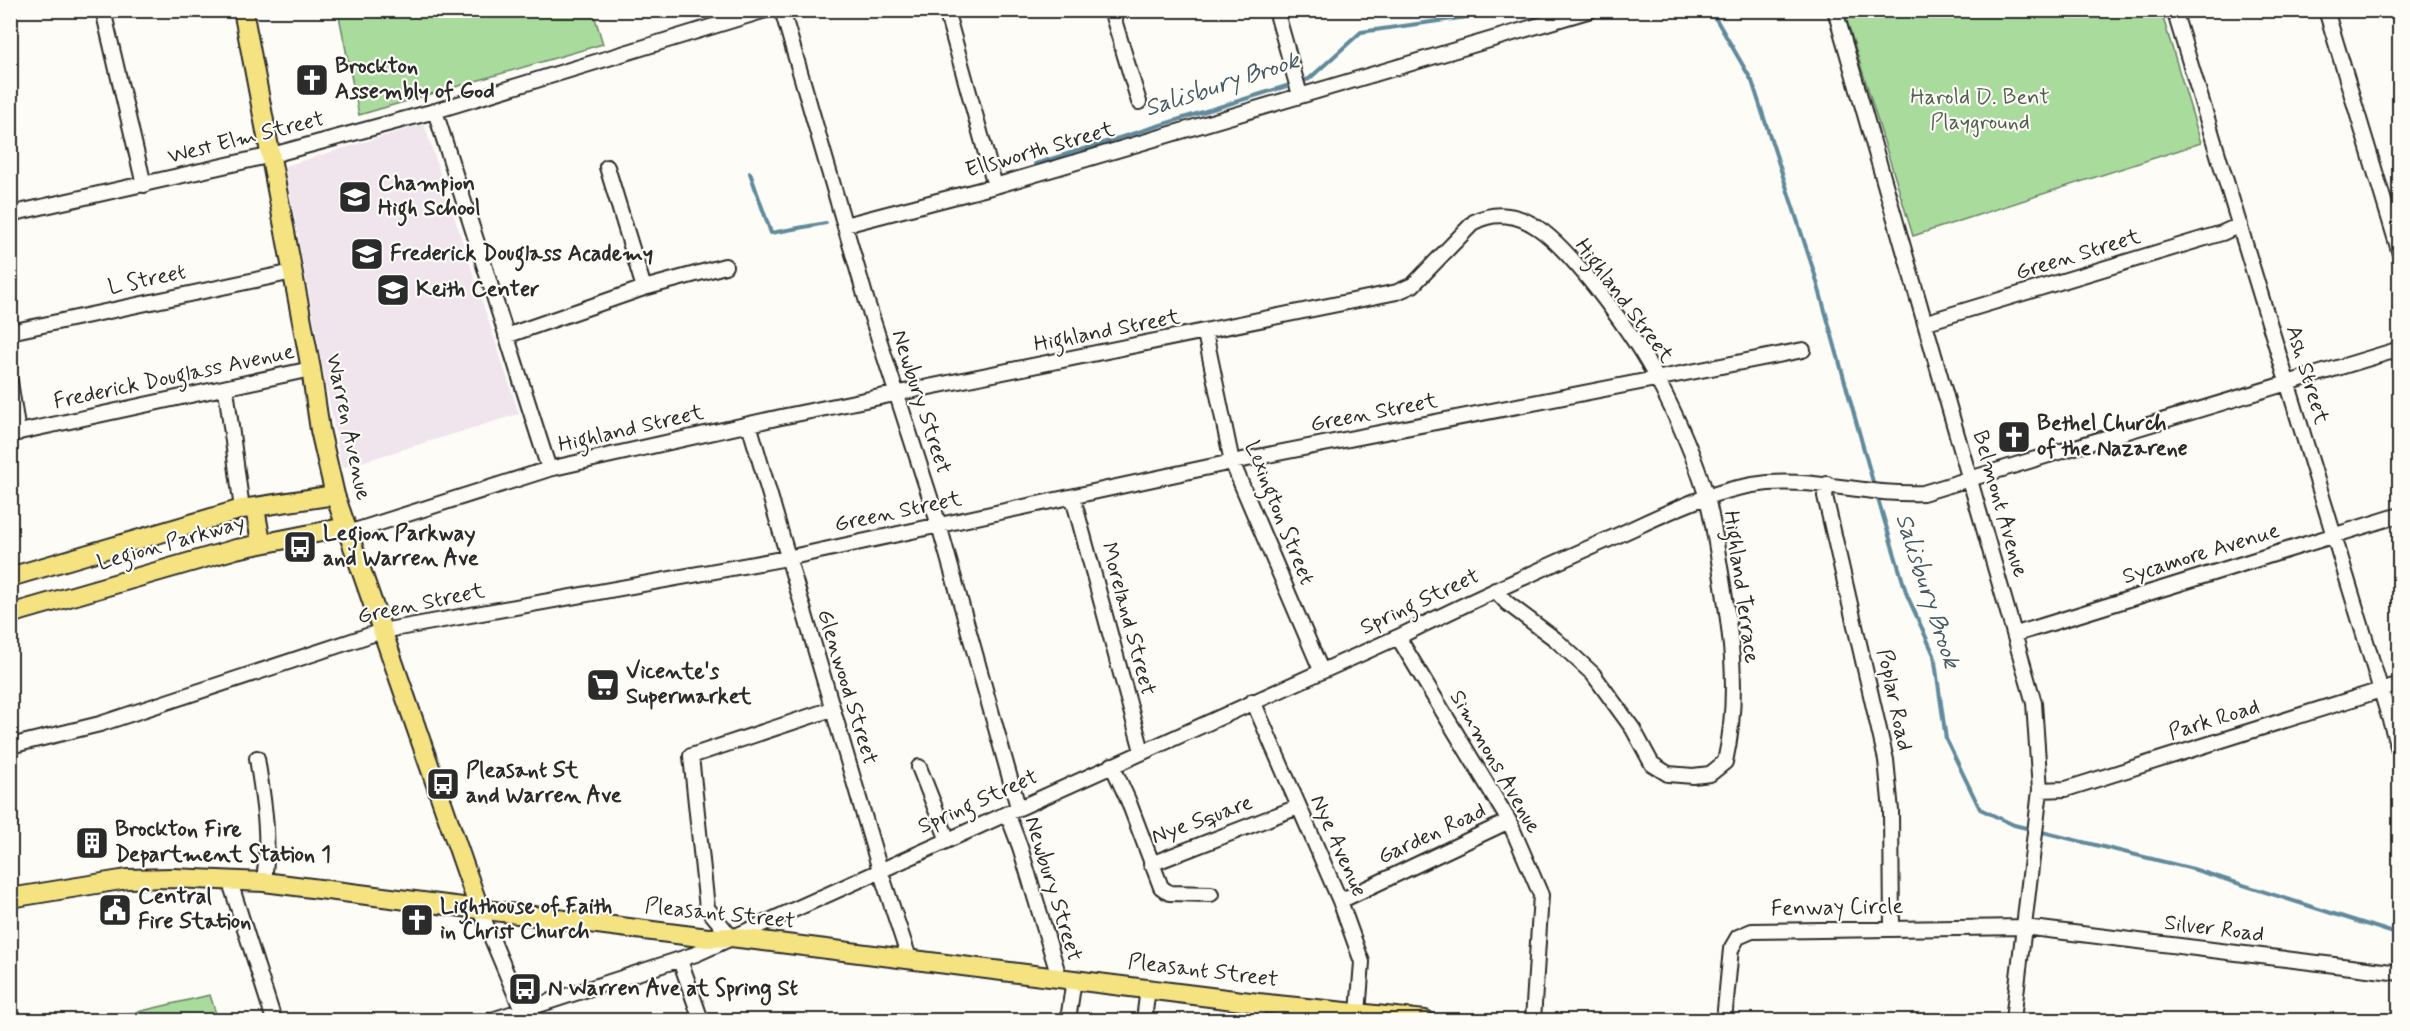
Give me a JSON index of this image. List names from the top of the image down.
{
  "streets": {
    "main road": ["Warren Avenue", "Legion Parkway", "Pleasant Street"],
    "street": [
      "West Elm Street",
      "Ellsworth Street",
      "Green Street",
      "L Street",
      "Highland Street",
      "Ash Street",
      "Frederick Douglass Avenue",
      "Newbury Street",
      "Belmont Avenue",
      "Lexington Street",
      "Sycamore Avenue",
      "Highland Terrace",
      "Spring Street",
      "Moreland Street",
      "Glenwood Street",
      "Poplar Road",
      "Park Road",
      "Simmons Avenue",
      "Nye Square",
      "Garden Road",
      "Nye Avenue",
      "Fenway Circle",
      "Silver Road"
    ]
  },
  "crossings": [
    ["West Elm Street", "Warren Avenue"],
    ["Ellsworth Street", "Newbury Street"],
    ["Green Street", "Highland Street"],
    ["Green Street", "Ash Street"],
    ["Green Street", "Newbury Street"],
    ["Green Street", "Warren Avenue"],
    ["Green Street", "Belmont Avenue"],
    ["Green Street", "Lexington Street"],
    ["Green Street", "Moreland Street"],
    ["Green Street", "Glenwood Street"],
    ["L Street", "Warren Avenue"],
    ["Highland Street", "Newbury Street"],
    ["Highland Street", "Warren Avenue"],
    ["Highland Street", "Lexington Street"],
    ["Highland Street", "Legion Parkway"],
    ["Highland Street", "Highland Terrace"],
    ["Highland Street", "Spring Street"],
    ["Highland Street", "Glenwood Street"],
    ["Ash Street", "Sycamore Avenue"],
    ["Ash Street", "Spring Street"],
    ["Ash Street", "Park Road"],
    ["Frederick Douglass Avenue", "Warren Avenue"],
    ["Newbury Street", "Spring Street"],
    ["Newbury Street", "Pleasant Street"],
    ["Warren Avenue", "Legion Parkway"],
    ["Warren Avenue", "Pleasant Street"],
    ["Belmont Avenue", "Sycamore Avenue"],
    ["Belmont Avenue", "Spring Street"],
    ["Belmont Avenue", "Park Road"],
    ["Belmont Avenue", "Fenway Circle"],
    ["Belmont Avenue", "Silver Road"],
    ["Lexington Street", "Spring Street"],
    ["Highland Terrace", "Spring Street"],
    ["Spring Street", "Moreland Street"],
    ["Spring Street", "Glenwood Street"],
    ["Spring Street", "Poplar Road"],
    ["Spring Street", "Simmons Avenue"],
    ["Spring Street", "Nye Square"],
    ["Spring Street", "Nye Avenue"],
    ["Spring Street", "Pleasant Street"],
    ["Glenwood Street", "Pleasant Street"],
    ["Poplar Road", "Fenway Circle"],
    ["Simmons Avenue", "Garden Road"],
    ["Nye Square", "Nye Avenue"],
    ["Garden Road", "Nye Avenue"],
    ["Nye Avenue", "Pleasant Street"],
    ["Fenway Circle", "Silver Road"]
  ],
  "water": ["Salisbury Brook"],
  "parks": ["Harold D. Bent Playground"],
  "places": {
    "church": ["Brockton Assembly of God", "Bethel Church of the Nazarene", "Lighthouse of Faith in Christ Church"],
    "school or university": ["Champion High School", "Frederick Douglass Academy", "Keith Center"],
    "bus stop": ["Legion Parkway and Warren Ave", "Pleasant St and Warren Ave", "N Warren Ave at Spring St"],
    "supermarket": ["Vicente's Supermarket"],
    "building": ["Brockton Fire Department Station 1"],
    "public building": ["Central Fire Station"]
  }
}
